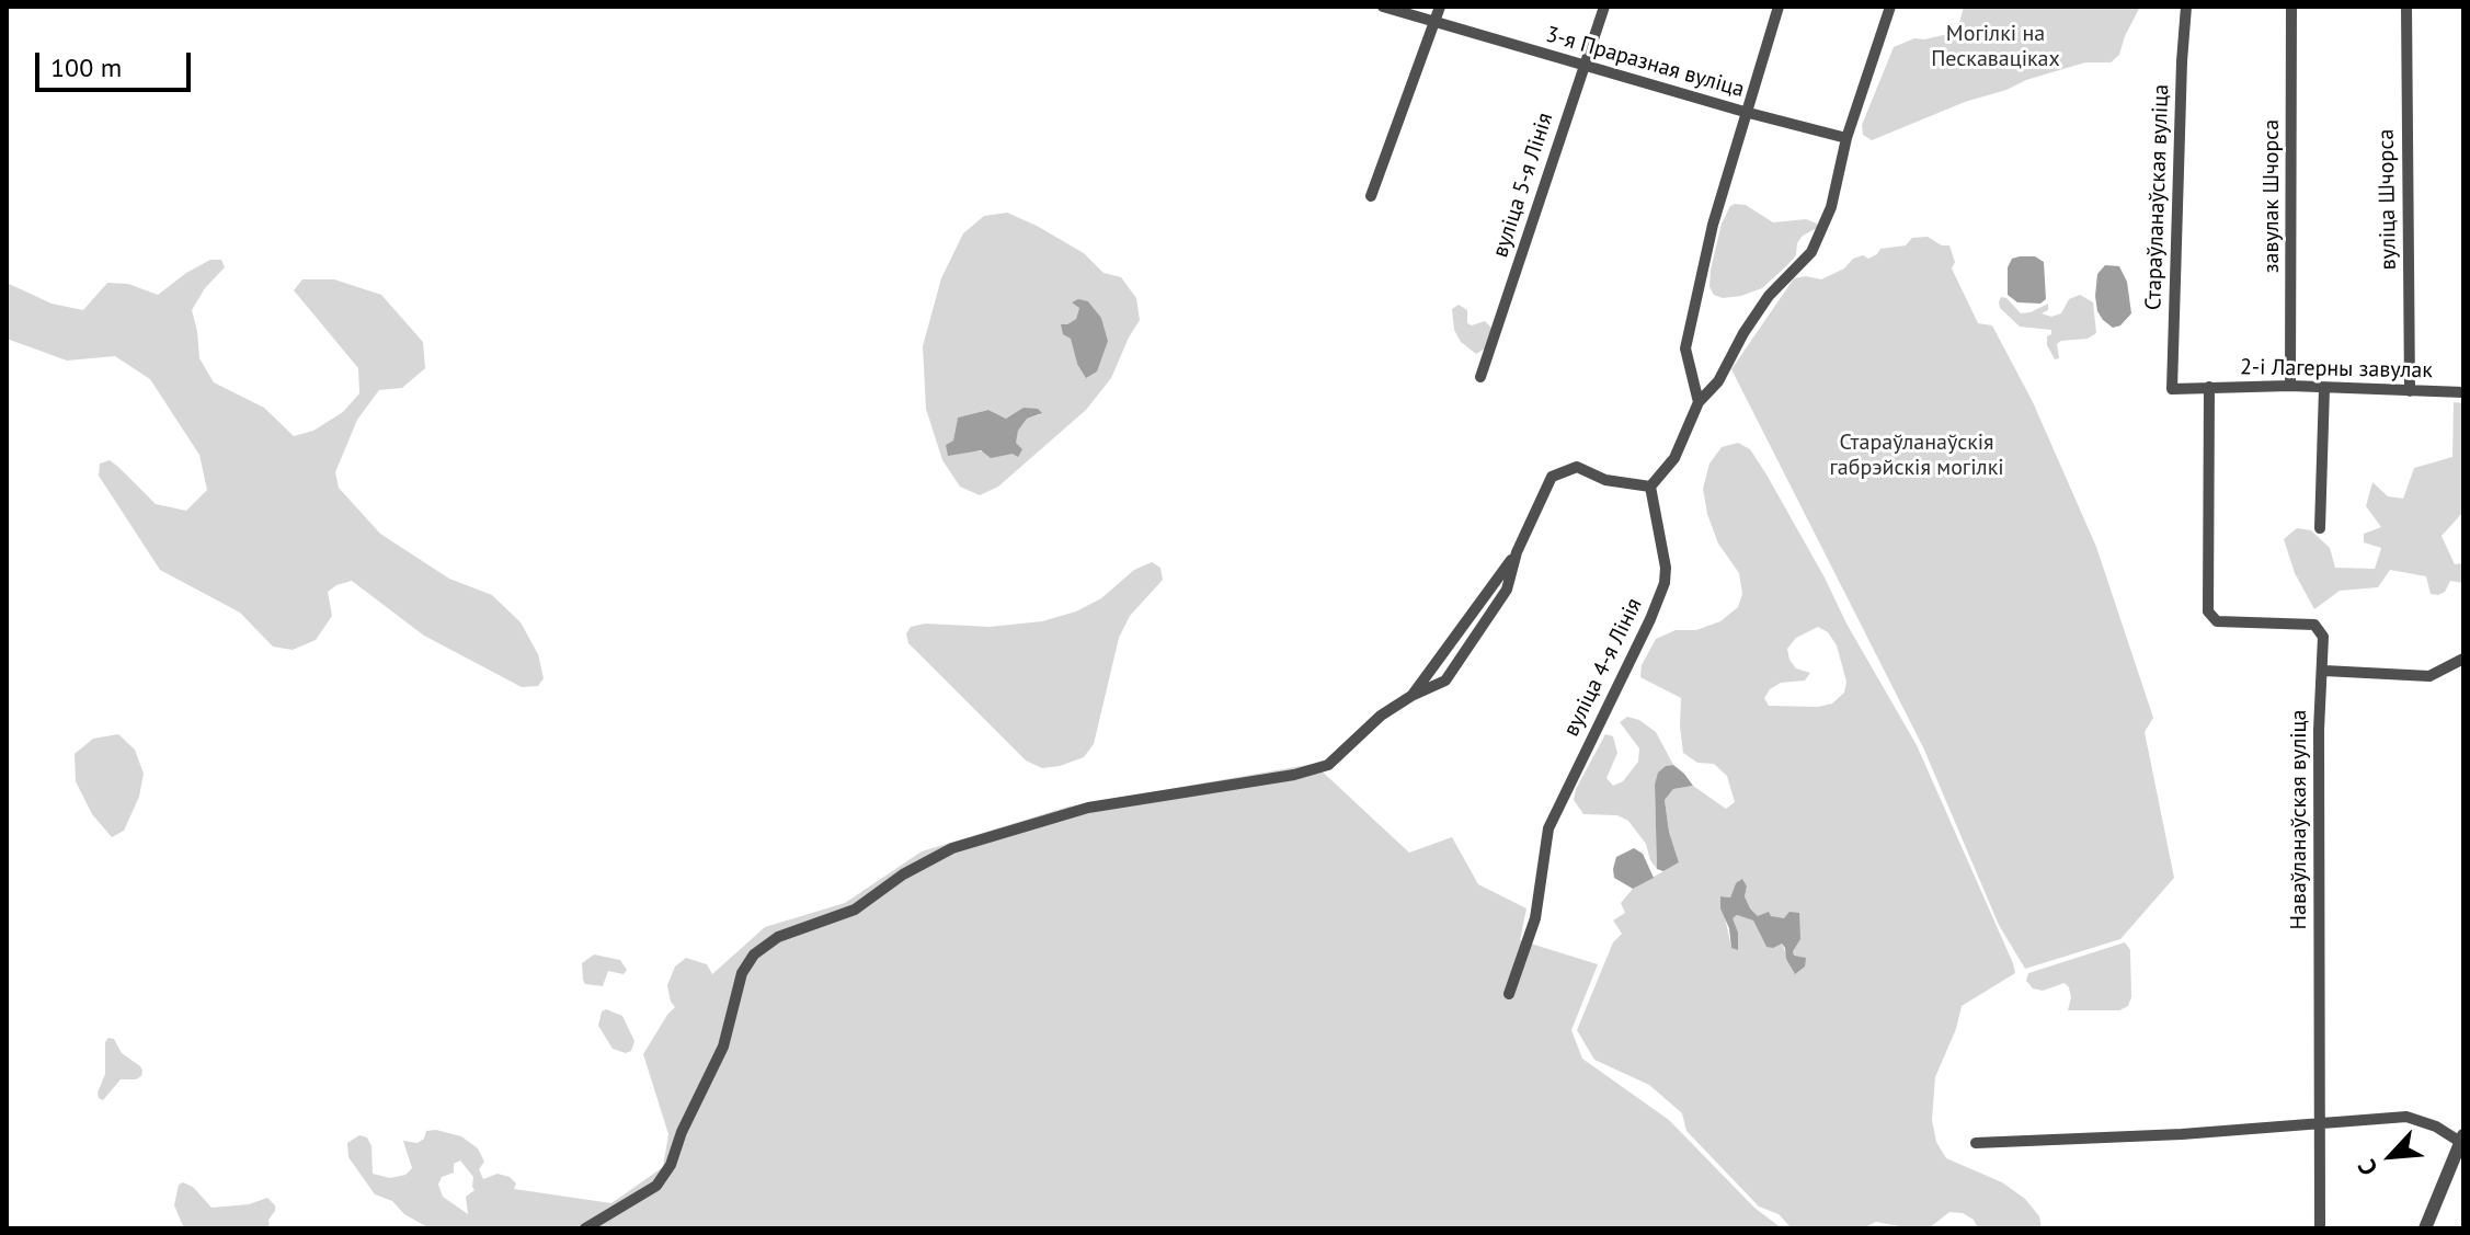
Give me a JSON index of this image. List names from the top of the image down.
{
  "streets": {
    "street": [
      "3-я Праразная вуліца",
      "вуліца 5-я Лінія",
      "завулак Шчорса",
      "Стараўланаўская вуліца",
      "вуліца Шчорса",
      "2-і Лагерны завулак",
      "вуліца 4-я Лінія",
      "Наваўланаўская вуліца"
    ]
  },
  "crossings": [
    ["3-я Праразная вуліца", "вуліца 5-я Лінія"],
    ["завулак Шчорса", "2-і Лагерны завулак"],
    ["Стараўланаўская вуліца", "2-і Лагерны завулак"],
    ["вуліца Шчорса", "2-і Лагерны завулак"],
    ["2-і Лагерны завулак", "Наваўланаўская вуліца"]
  ],
  "parks": ["Могілкі на Пескаваціках", "Стараўланаўскія габрэйскія могілкі"],
  "scale_bar": "100 m",
  "north": "bottom left"
}
